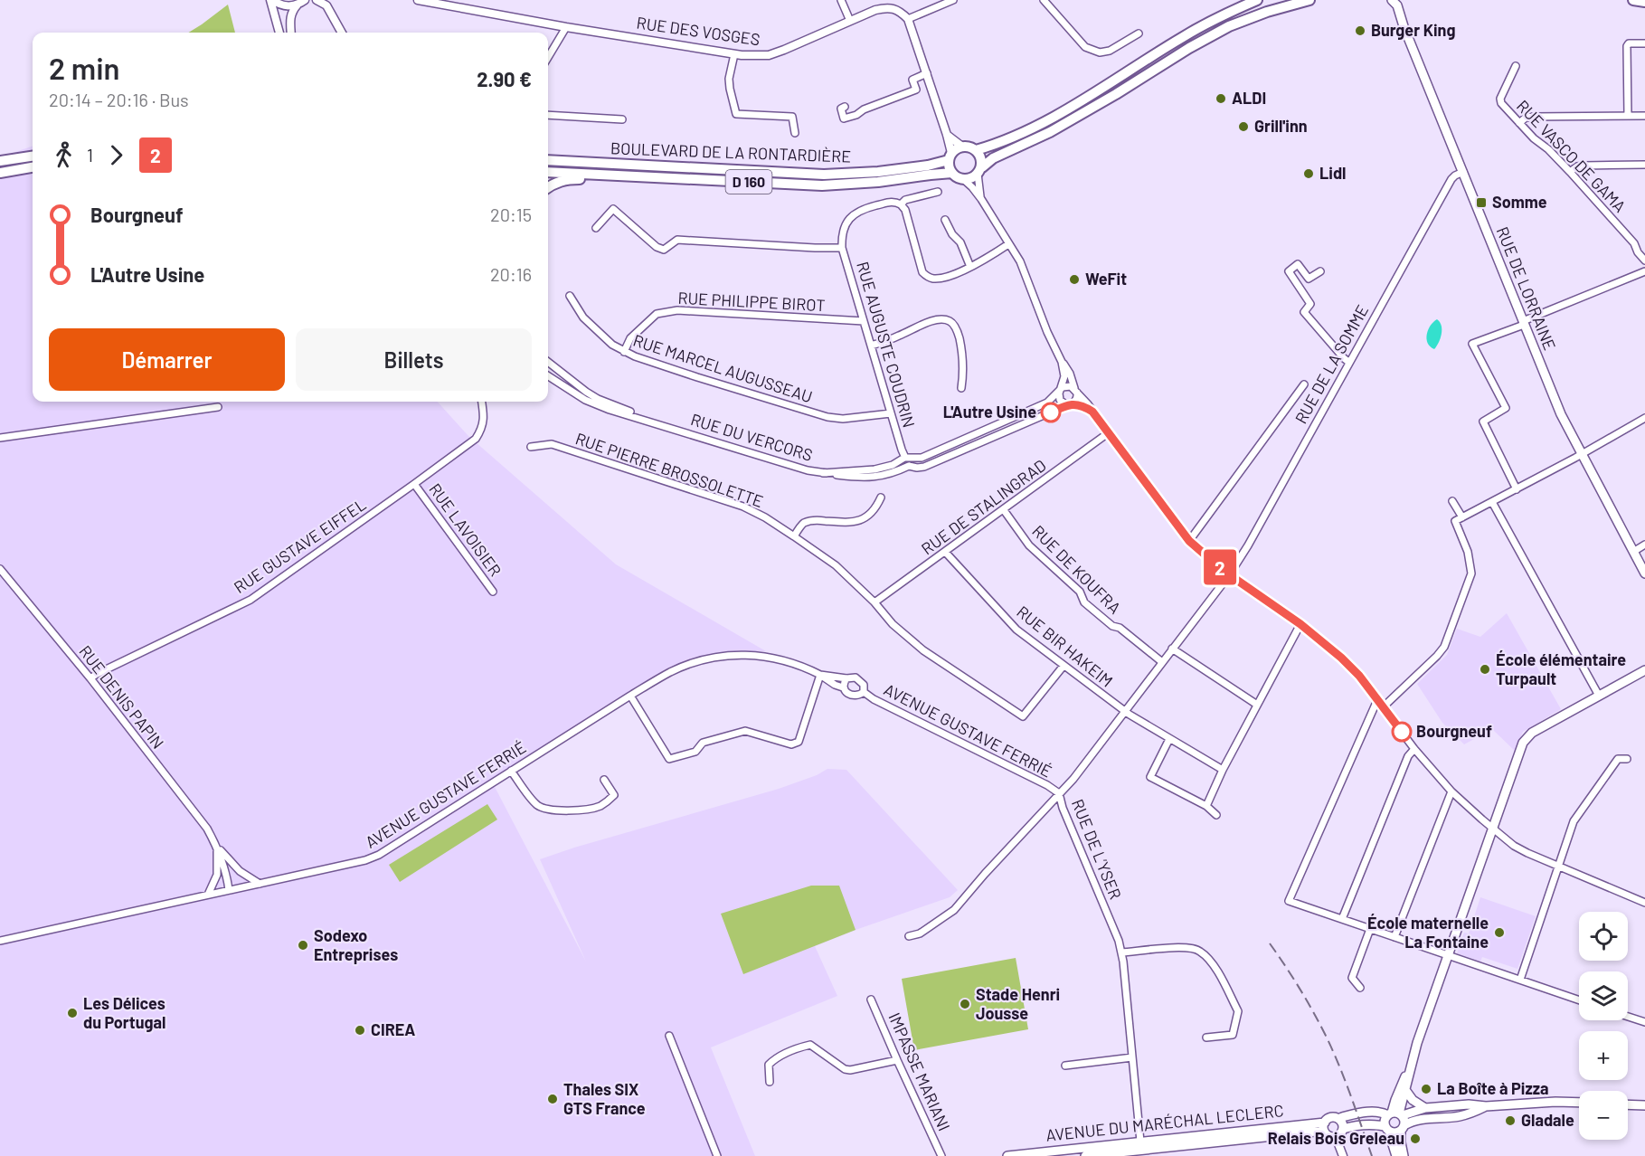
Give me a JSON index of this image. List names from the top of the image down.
{
  "streets": {
    "main road": [
      "BOULEVARD DE LA RONTARDIÈRE",
      "D 160",
      "RUE DE LORRAINE",
      "AVENUE DU MARÉCHAL LECLERC"
    ],
    "street": [
      "RUE DES VOSGES",
      "RUE VASCO DE GAMA",
      "RUE PHILIPPE BIROT",
      "RUE AUGUSTE COUDRIN",
      "RUE DE LA SOMME",
      "RUE MARCEL AUGUSSEAU",
      "RUE DU VERCORS",
      "RUE PIERRE BROSSOLETTE",
      "RUE DE STALINGRAD",
      "RUE LAVOISIER",
      "RUE GUSTAVE EIFFEL",
      "RUE DE KOUFRA",
      "RUE BIR HAKEIM",
      "RUE DENIS PAPIN",
      "AVENUE GUSTAVE FERRIÉ",
      "RUE DE L’YSER",
      "IMPASSE MARIANI"
    ]
  },
  "crossings": [
    ["RUE DE LORRAINE", "RUE DE LA SOMME"],
    ["RUE PHILIPPE BIROT", "RUE AUGUSTE COUDRIN"],
    ["RUE PHILIPPE BIROT", "RUE MARCEL AUGUSSEAU"],
    ["RUE AUGUSTE COUDRIN", "RUE MARCEL AUGUSSEAU"],
    ["RUE AUGUSTE COUDRIN", "RUE DU VERCORS"],
    ["RUE DE LA SOMME", "RUE DE L’YSER"],
    ["RUE PIERRE BROSSOLETTE", "RUE DE STALINGRAD"],
    ["RUE PIERRE BROSSOLETTE", "RUE BIR HAKEIM"],
    ["RUE DE STALINGRAD", "RUE DE KOUFRA"],
    ["RUE DE STALINGRAD", "RUE BIR HAKEIM"],
    ["RUE LAVOISIER", "RUE GUSTAVE EIFFEL"],
    ["RUE GUSTAVE EIFFEL", "RUE DENIS PAPIN"],
    ["RUE DE KOUFRA", "RUE DE L’YSER"],
    ["RUE BIR HAKEIM", "RUE DE L’YSER"],
    ["RUE DENIS PAPIN", "AVENUE GUSTAVE FERRIÉ"],
    ["AVENUE GUSTAVE FERRIÉ", "RUE DE L’YSER"],
    ["RUE DE L’YSER", "AVENUE DU MARÉCHAL LECLERC"]
  ],
  "places": {
    "other": [
      "Burger King",
      "ALDI",
      "Grill'inn",
      "Lidl",
      "WeFit",
      "L'Autre Usine",
      "École élémentaire Turpault",
      "Bourgneuf",
      "École maternelle La Fontaine",
      "Sodexo Entreprises",
      "Stade Henri Jousse",
      "Les Délices du Portugal",
      "CIREA",
      "La Boîte à Pizza",
      "Thales SIX GTS France",
      "Gladale",
      "Relais Bois Greleau"
    ],
    "transit": ["Somme"]
  },
  "lines": ["bus line 2"],
  "page": {
    "on_map": "2",
    "heading": ["2 min", "20:14 – 20:16 · Bus", "2.90 €"],
    "legs": ["1", "2"],
    "list": [
      {
        "name": "Bourgneuf",
        "value": "20:15"
      },
      {
        "name": "L'Autre Usine",
        "value": "20:16"
      }
    ],
    "buttons": ["Démarrer", "Billets"],
    "map_buttons": ["+", "−"]
  }
}
